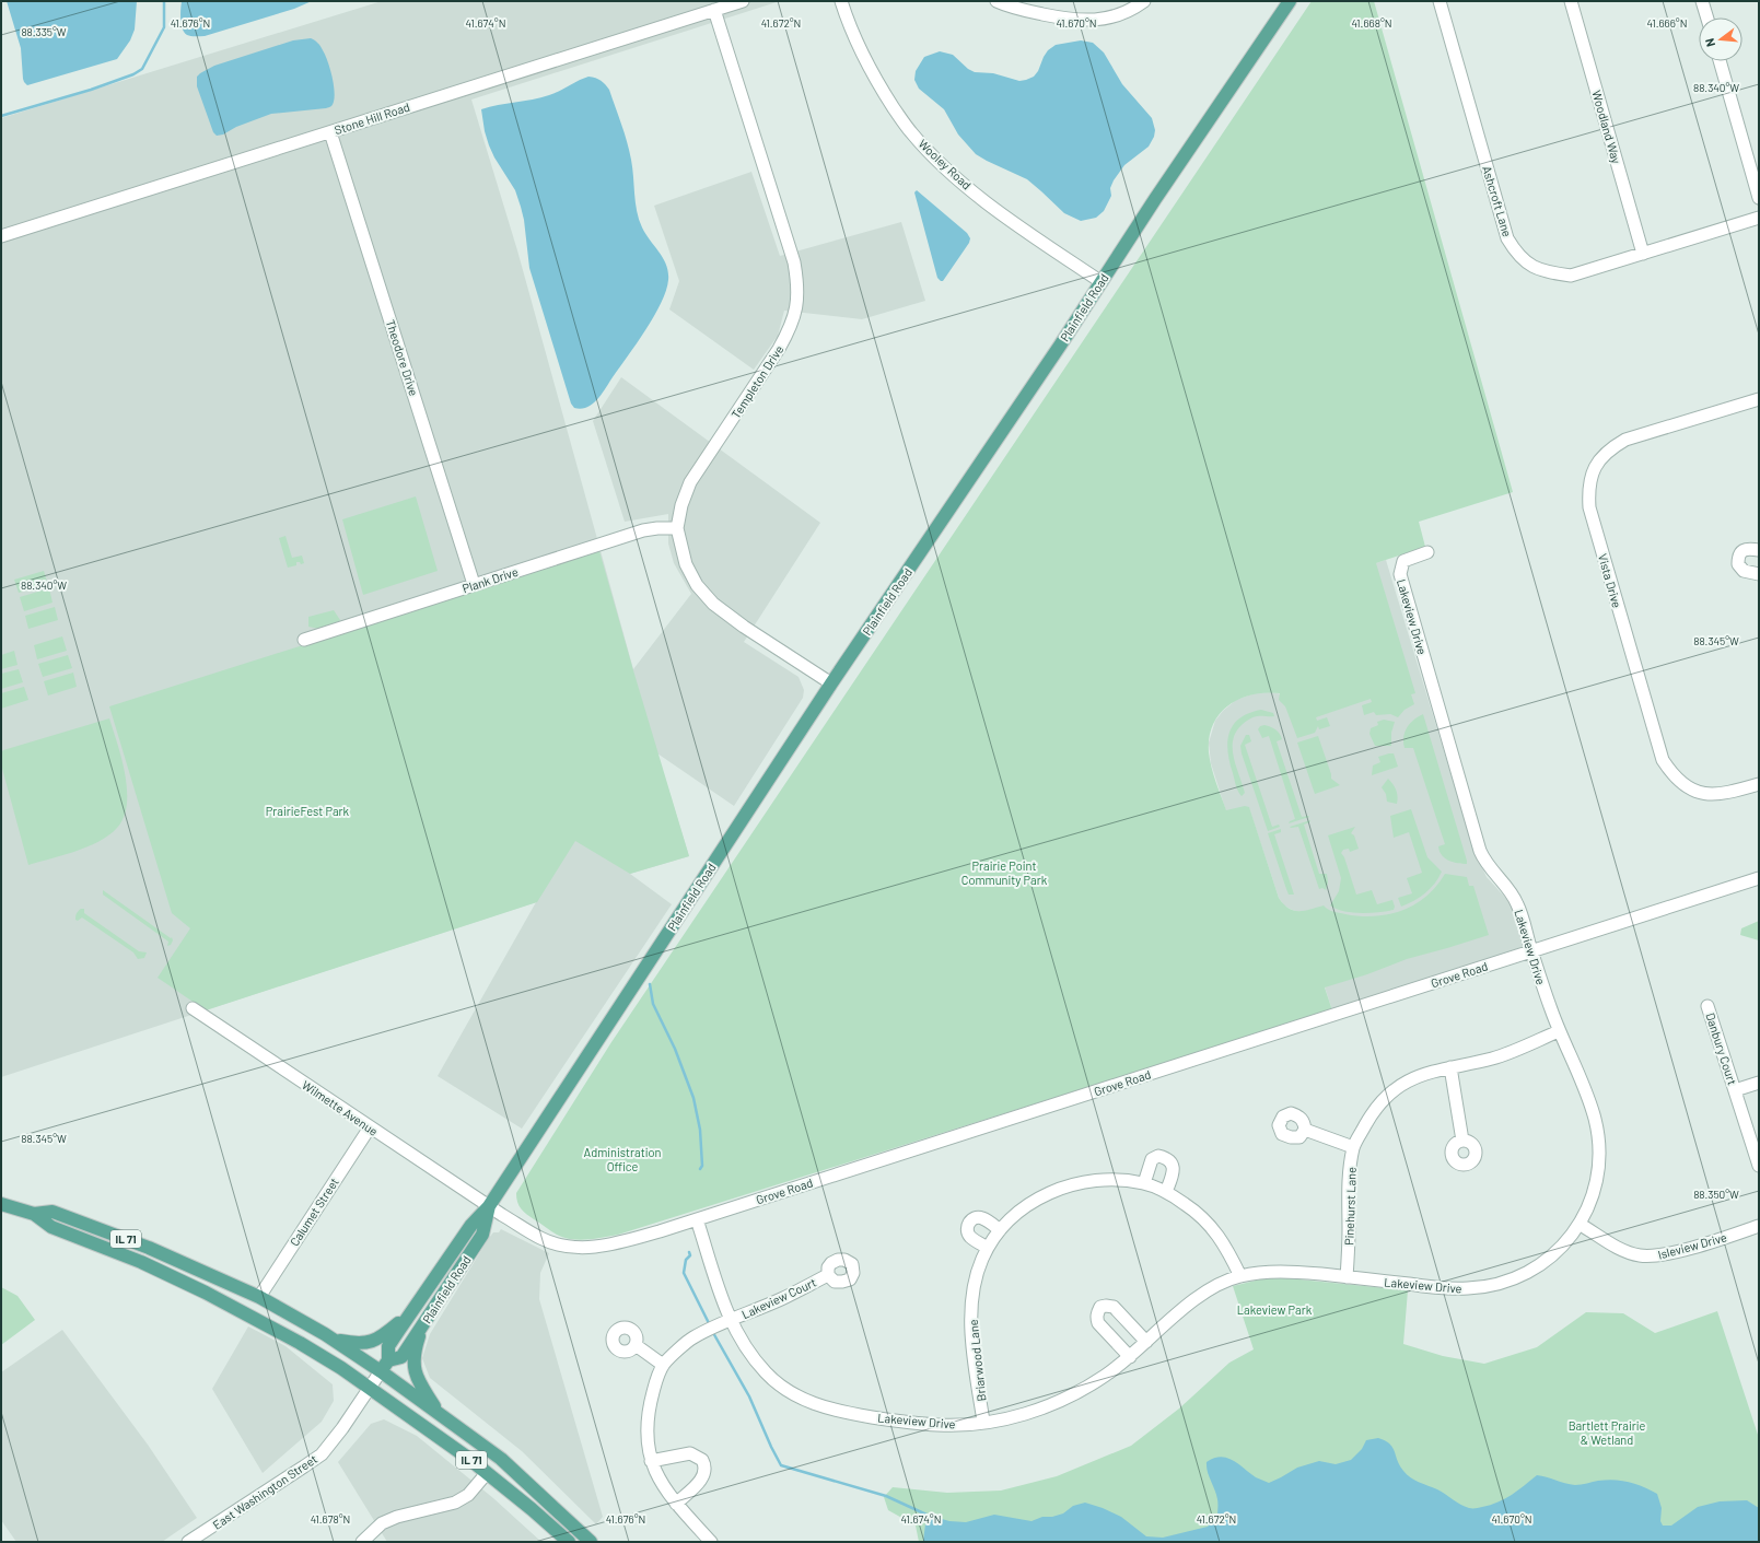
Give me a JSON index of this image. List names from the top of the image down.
{
  "streets": {
    "main road": ["Plainfield Road", "IL 71"],
    "street": [
      "Stone Hill Road",
      "Woodland Way",
      "Wooley Road",
      "Ashcroft Lane",
      "Theodore Drive",
      "Templeton Drive",
      "Plank Drive",
      "Vista Drive",
      "Lakeview Drive",
      "Grove Road",
      "Danbury Court",
      "Wilmette Avenue",
      "Pinehurst Lane",
      "Calumet Street",
      "Isleview Drive",
      "Lakeview Court",
      "Briarwood Lane",
      "East Washington Street"
    ]
  },
  "crossings": [
    ["Stone Hill Road", "Theodore Drive"],
    ["Stone Hill Road", "Templeton Drive"],
    ["Woodland Way", "Ashcroft Lane"],
    ["Wooley Road", "Plainfield Road"],
    ["Plainfield Road", "Templeton Drive"],
    ["Plainfield Road", "Grove Road"],
    ["Plainfield Road", "Wilmette Avenue"],
    ["Plainfield Road", "IL 71"],
    ["Plainfield Road", "East Washington Street"],
    ["Theodore Drive", "Plank Drive"],
    ["Templeton Drive", "Plank Drive"],
    ["Lakeview Drive", "Grove Road"],
    ["Lakeview Drive", "Pinehurst Lane"],
    ["Lakeview Drive", "Isleview Drive"],
    ["Lakeview Drive", "Lakeview Court"],
    ["Lakeview Drive", "Briarwood Lane"],
    ["Grove Road", "Wilmette Avenue"],
    ["Wilmette Avenue", "Calumet Street"],
    ["Calumet Street", "IL 71"],
    ["IL 71", "East Washington Street"]
  ],
  "parks": [
    "PrairieFest Park",
    "Prairie Point Community Park",
    "Administration Office",
    "Lakeview Park",
    "Bartlett Prairie & Wetland"
  ],
  "north": "left",
  "coordinates": [
    "41.676°N",
    "41.674°N",
    "41.672°N",
    "41.670°N",
    "41.668°N",
    "41.666°N",
    "88.335°W",
    "88.340°W",
    "88.345°W",
    "88.350°W",
    "41.678°N"
  ]
}
